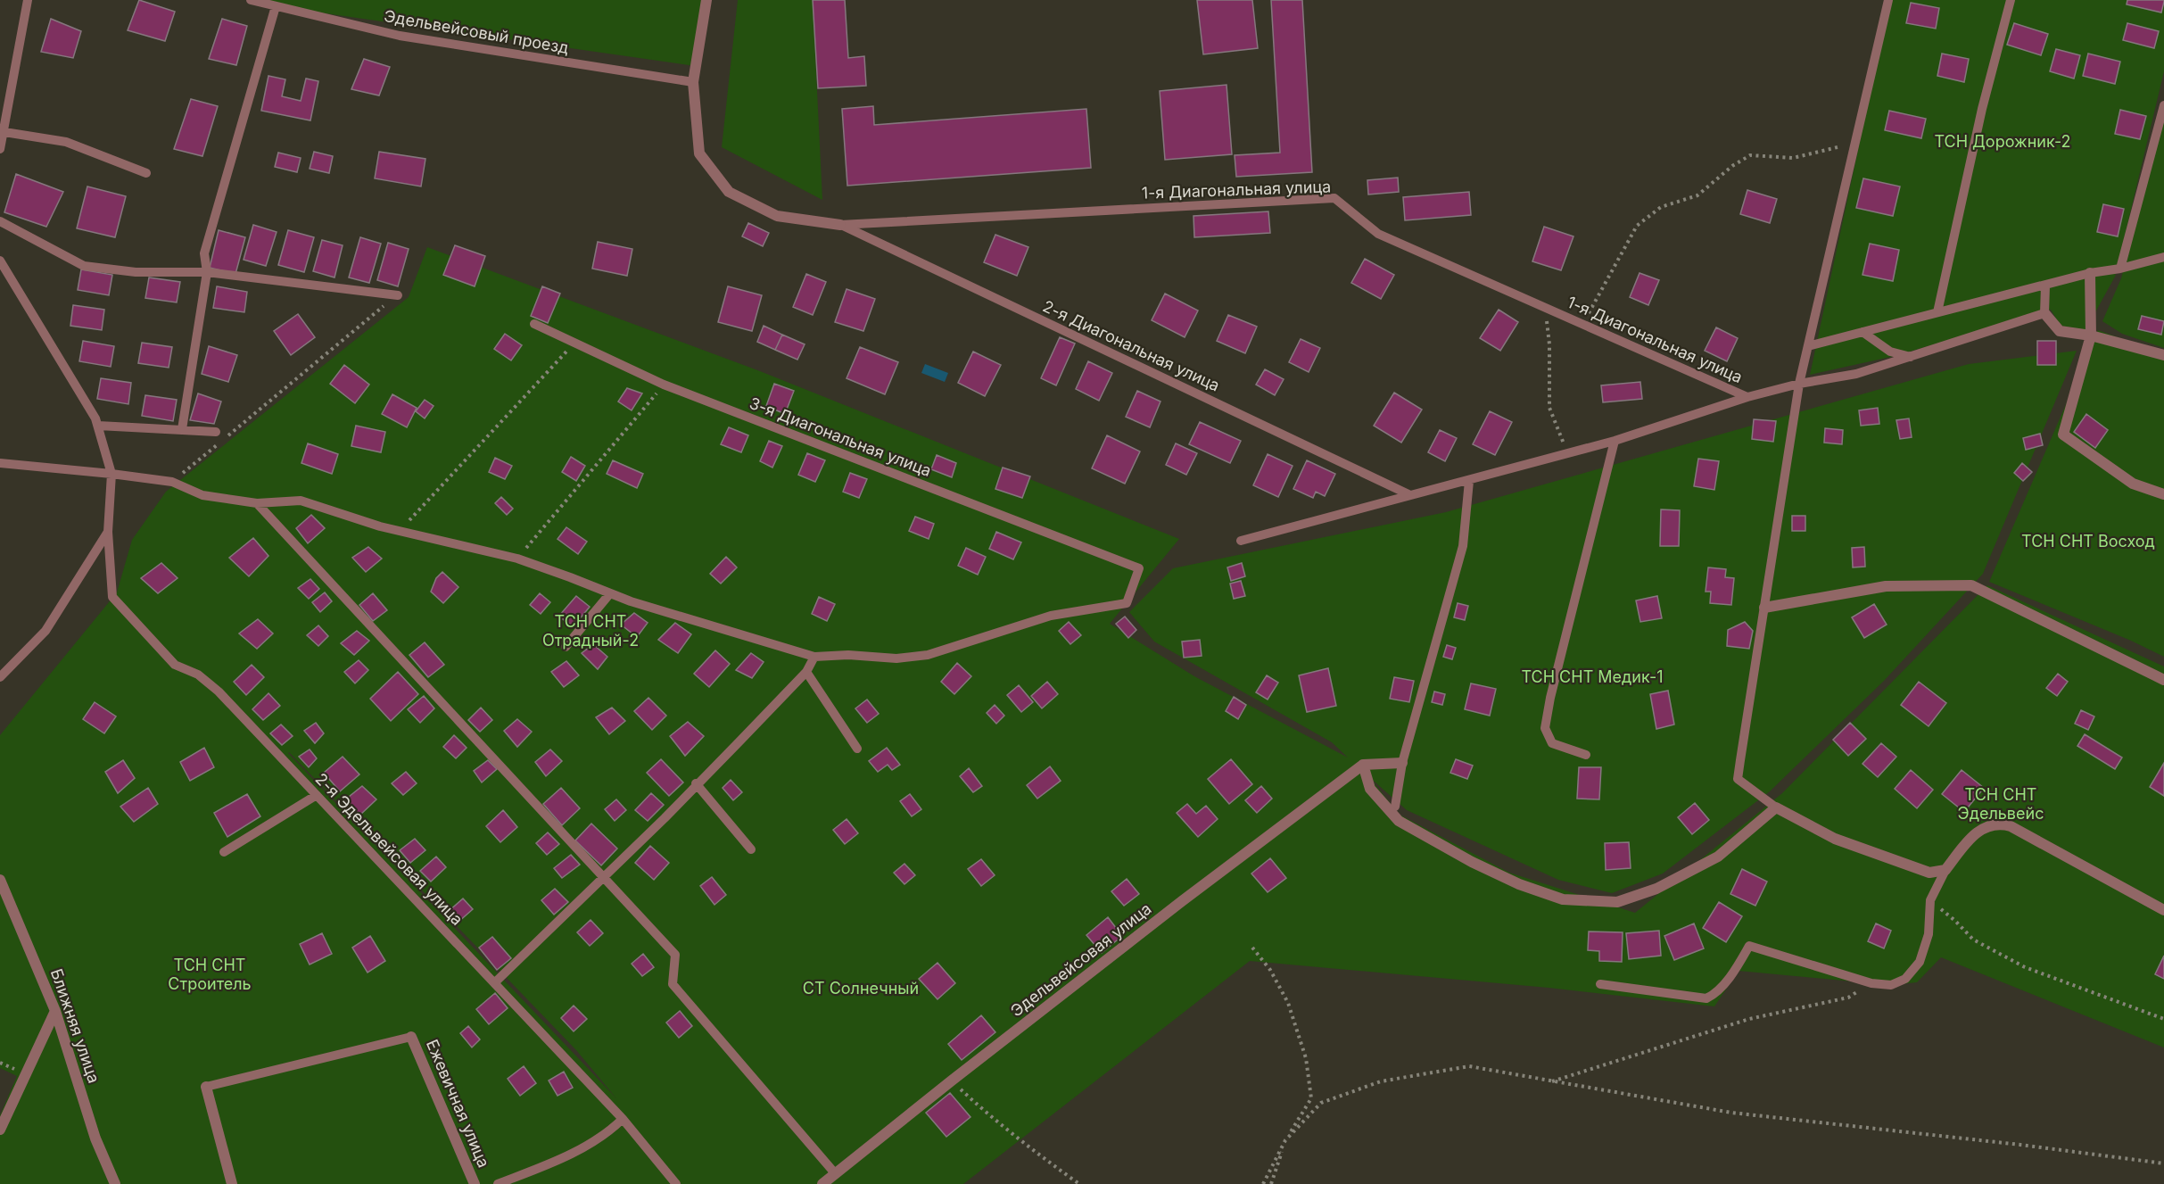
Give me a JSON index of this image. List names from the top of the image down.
{
  "streets": {
    "street": ["Эдельвейсовая улица", "Ближняя улица", "Ежевичная улица"],
    "lane": [
      "Эдельвейсовый проезд",
      "1-я Диагональная улица",
      "2-я Диагональная улица",
      "3-я Диагональная улица",
      "2-я Эдельвейсовая улица"
    ]
  },
  "crossings": [
    ["1-я Диагональная улица", "2-я Диагональная улица"]
  ],
  "parks": [
    "ТСН Дорожник-2",
    "ТСН СНТ Восход",
    "ТСН СНТ Отрадный-2",
    "ТСН СНТ Медик-1",
    "ТСН СНТ Эдельвейс",
    "ТСН СНТ Строитель",
    "СТ Солнечный"
  ]
}
